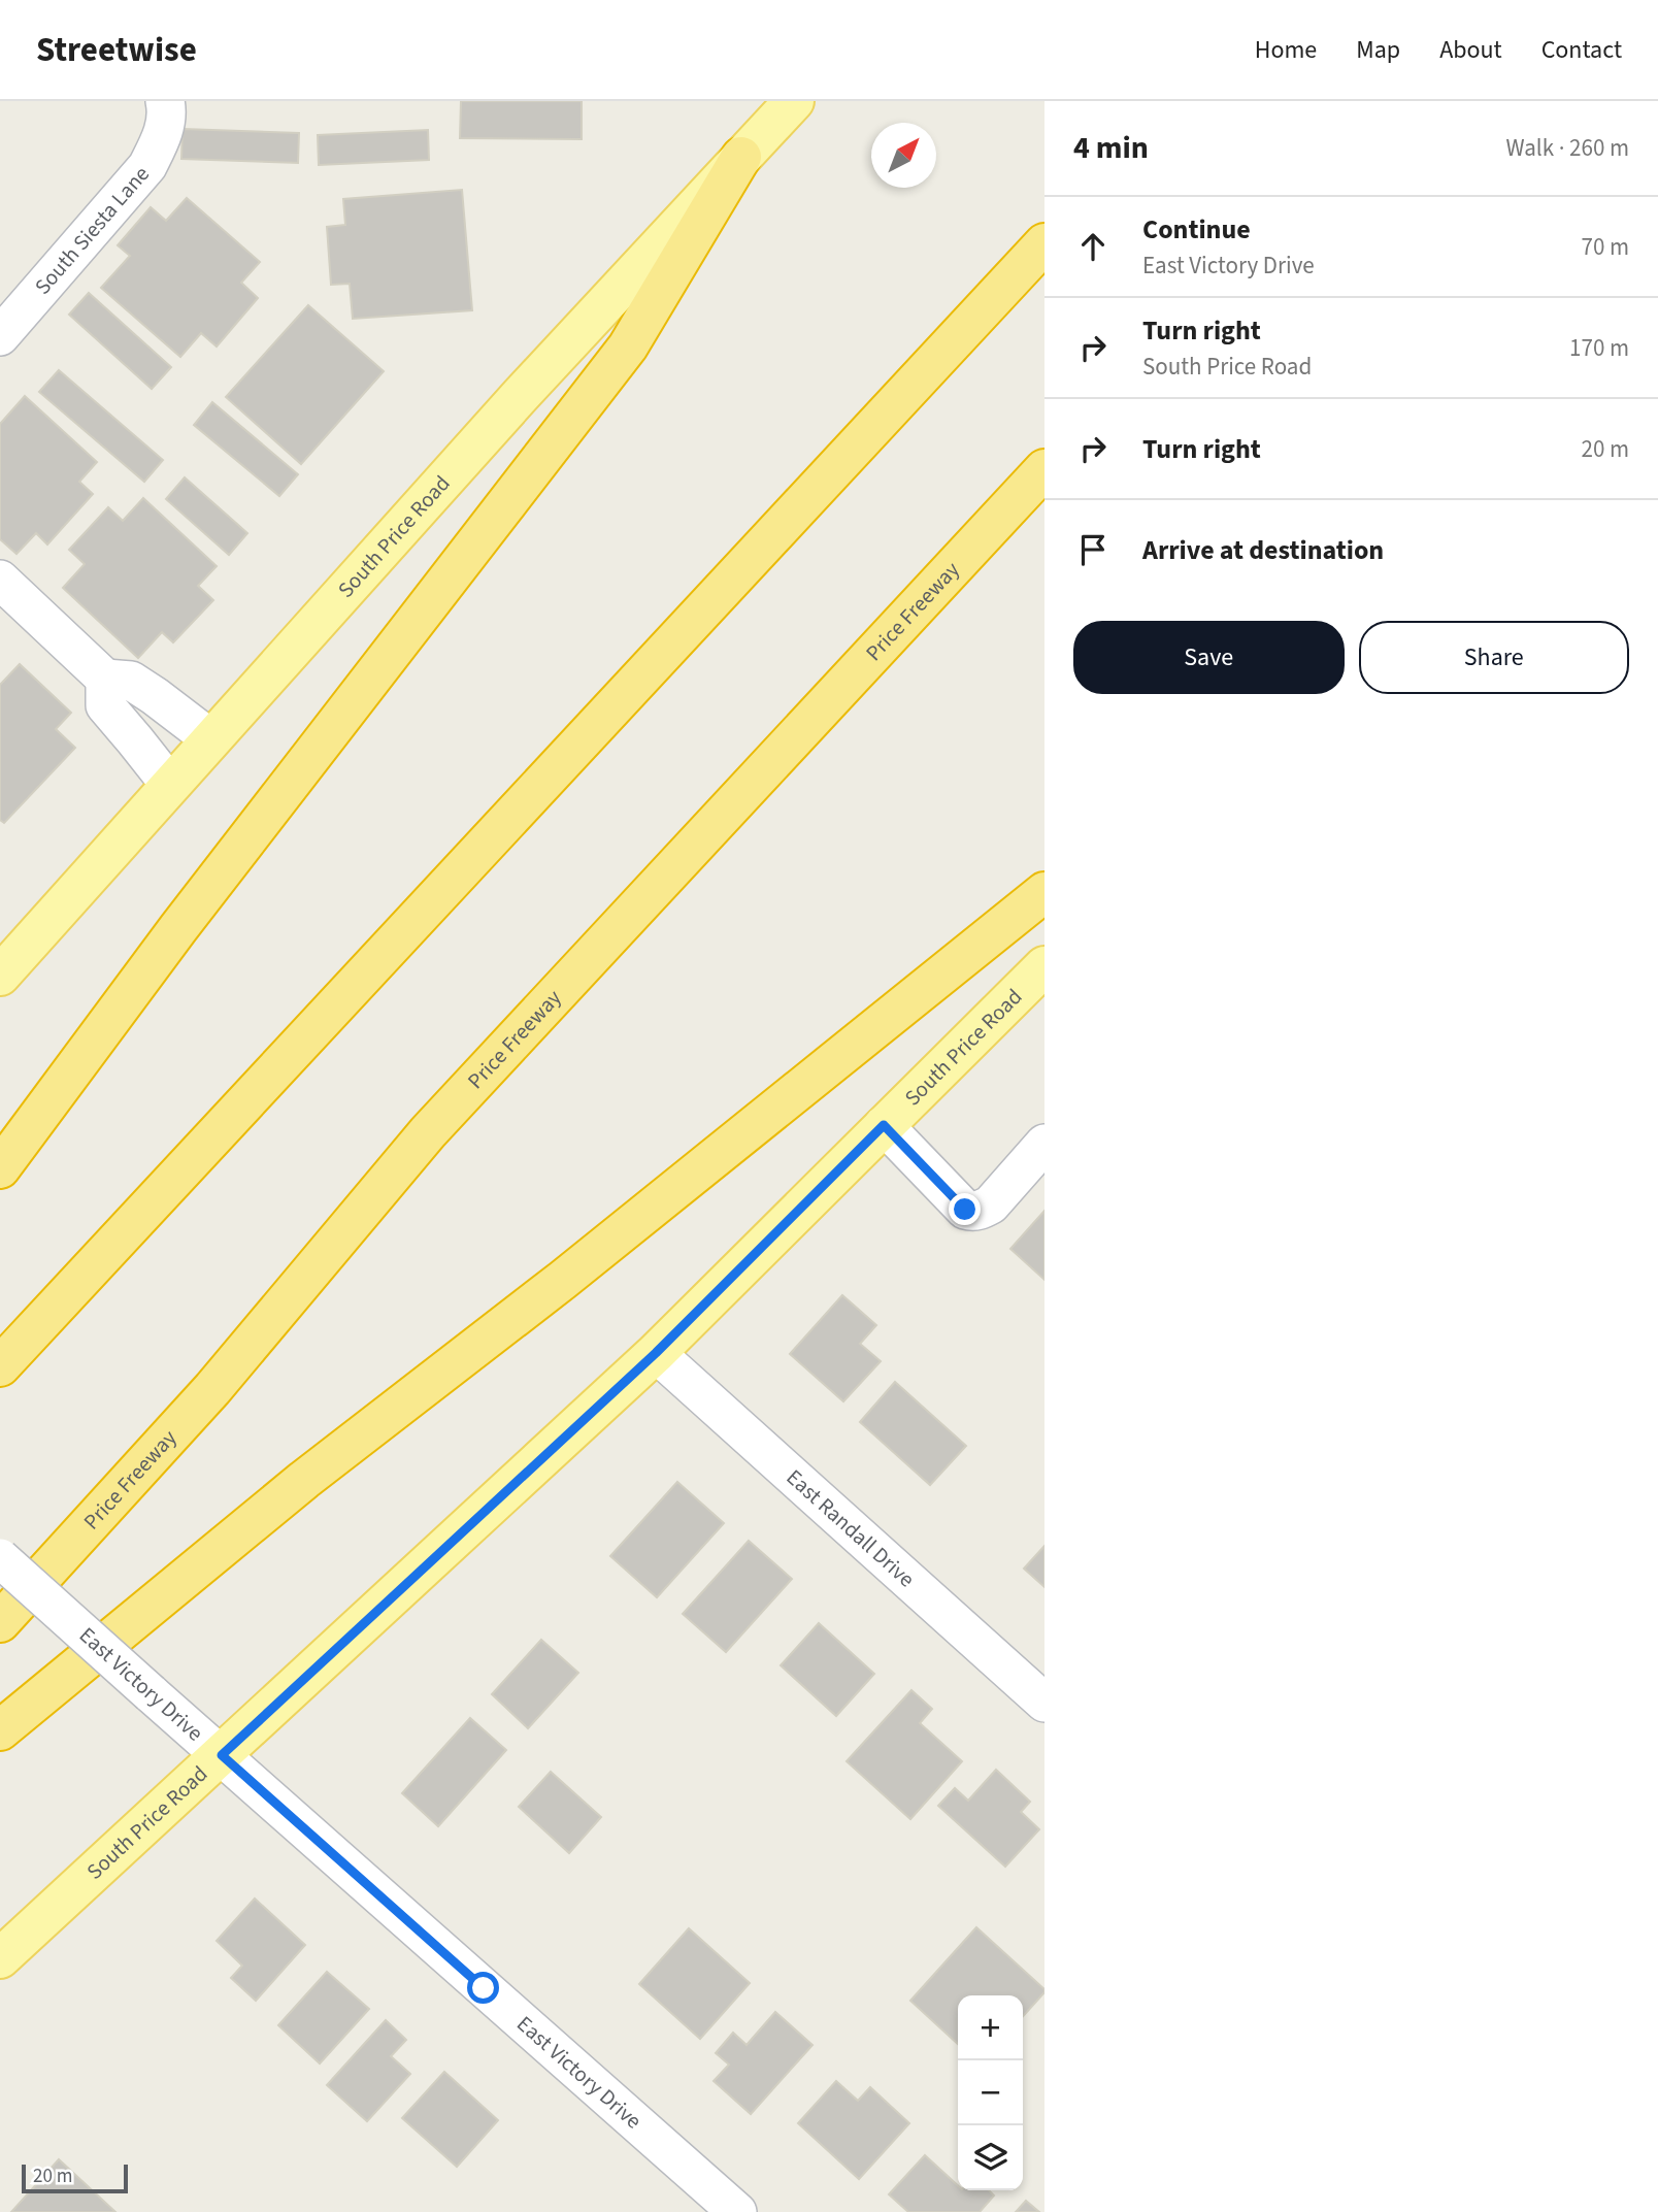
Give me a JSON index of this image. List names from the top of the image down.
{
  "streets": {
    "highway": ["Price Freeway"],
    "main road": ["South Price Road"],
    "street": ["South Siesta Lane", "East Randall Drive", "East Victory Drive"]
  },
  "crossings": [
    ["South Price Road", "East Randall Drive"],
    ["South Price Road", "East Victory Drive"]
  ],
  "scale_bar": "20 m",
  "north": "top right",
  "page": {
    "header": "Streetwise",
    "nav": [
      "Home",
      "Map",
      "About",
      "Contact"
    ],
    "heading": ["4 min", "Walk · 260 m"],
    "list": [
      ["Continue", "East Victory Drive", "70 m"],
      ["Turn right", "South Price Road", "170 m"],
      ["Turn right", "20 m"],
      "Arrive at destination"
    ],
    "buttons": ["Save", "Share"],
    "map_buttons": ["+", "−"],
    "scale": "20 m"
  }
}
